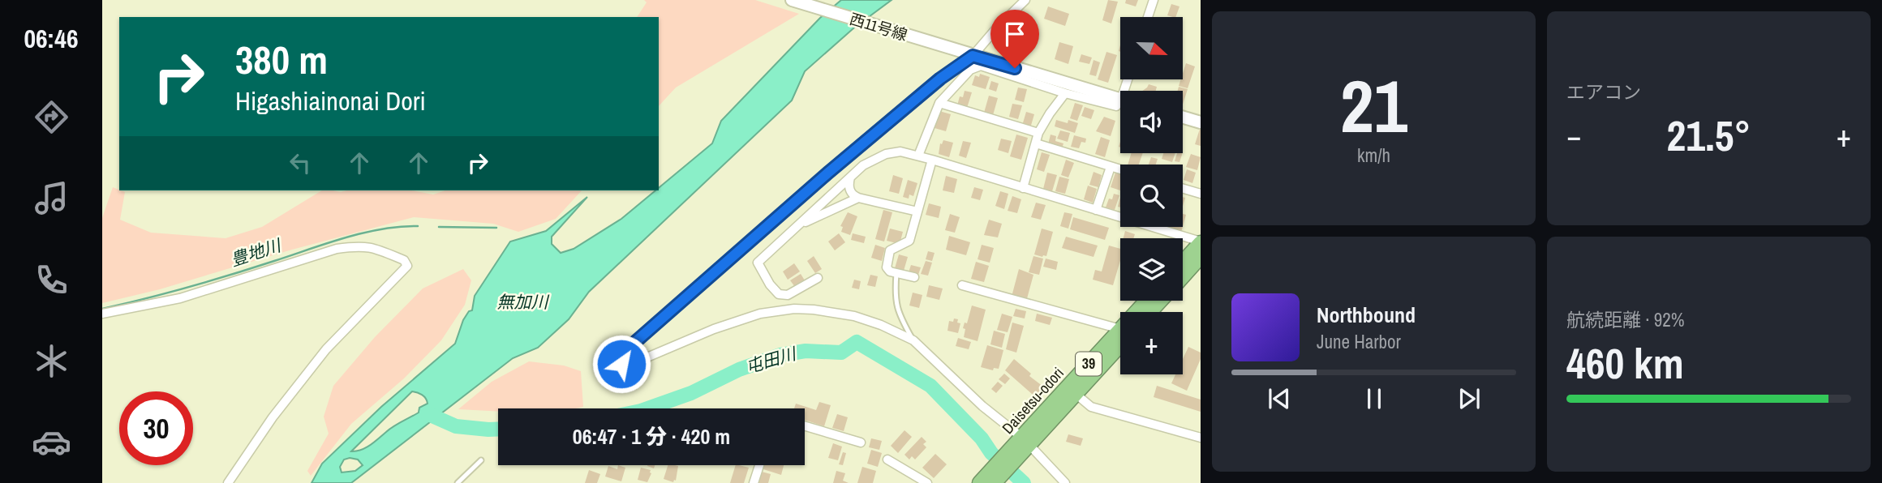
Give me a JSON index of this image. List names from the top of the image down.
{
  "streets": {
    "highway": ["39", "Daisetsu-odori"],
    "street": ["西11号線"]
  },
  "water": ["豊地川", "無加川", "屯田川"],
  "north": "right",
  "page": {
    "tabs": "06:46",
    "tile": [
      ["21", "km/h"],
      "エアコン",
      ["航続距離 · 92%", "460 km"]
    ],
    "map_buttons": "+",
    "turn": ["380 m", "Higashiainonai Dori"],
    "heat": ["−", "21.5°", "+"],
    "song": ["Northbound", "June Harbor"],
    "limit": "30",
    "trip": "06:47 · 1 分 · 420 m"
  }
}
